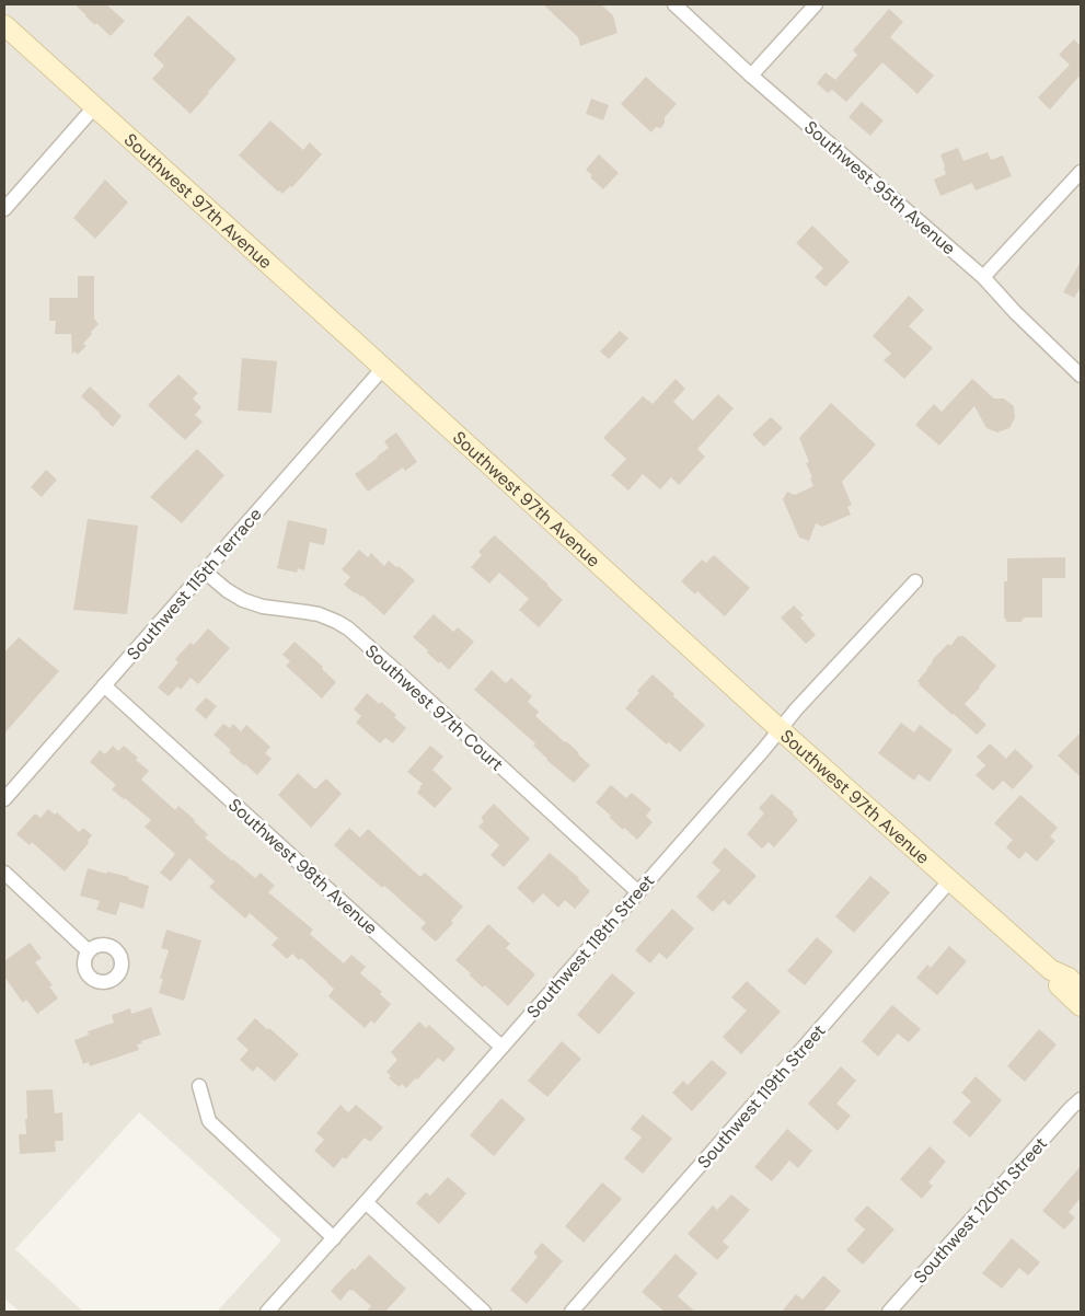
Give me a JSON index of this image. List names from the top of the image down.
{
  "streets": {
    "street": [
      "Southwest 95th Avenue",
      "Southwest 97th Avenue",
      "Southwest 115th Terrace",
      "Southwest 97th Court",
      "Southwest 98th Avenue",
      "Southwest 118th Street",
      "Southwest 119th Street",
      "Southwest 120th Street"
    ]
  },
  "crossings": [
    ["Southwest 97th Avenue", "Southwest 115th Terrace"],
    ["Southwest 97th Avenue", "Southwest 118th Street"],
    ["Southwest 97th Avenue", "Southwest 119th Street"],
    ["Southwest 115th Terrace", "Southwest 97th Court"],
    ["Southwest 115th Terrace", "Southwest 98th Avenue"],
    ["Southwest 97th Court", "Southwest 118th Street"],
    ["Southwest 98th Avenue", "Southwest 118th Street"]
  ]
}
